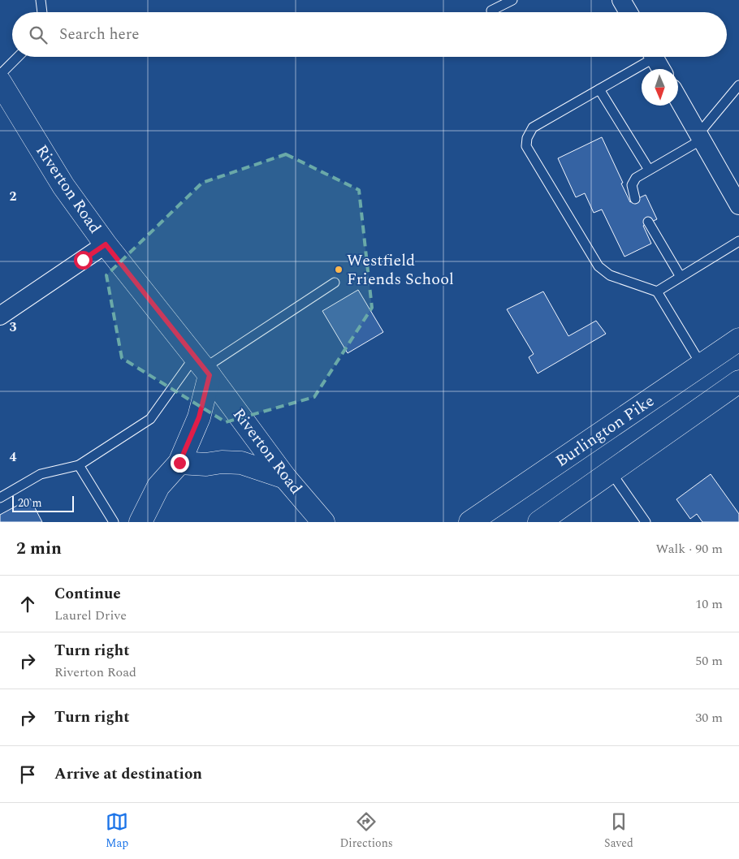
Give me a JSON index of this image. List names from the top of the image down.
{
  "streets": {
    "main road": ["Riverton Road", "Burlington Pike"]
  },
  "places": ["Westfield Friends School"],
  "scale_bar": "20 m",
  "north": "bottom",
  "page": {
    "search": "Search here",
    "scale": "20 m",
    "heading": ["2 min", "Walk · 90 m"],
    "list": [
      ["Continue", "Laurel Drive", "10 m"],
      ["Turn right", "Riverton Road", "50 m"],
      ["Turn right", "30 m"],
      "Arrive at destination"
    ],
    "nav": ["Map", "Directions", "Saved"]
  },
  "grid": {
    "rows": ["2", "3", "4"]
  }
}
